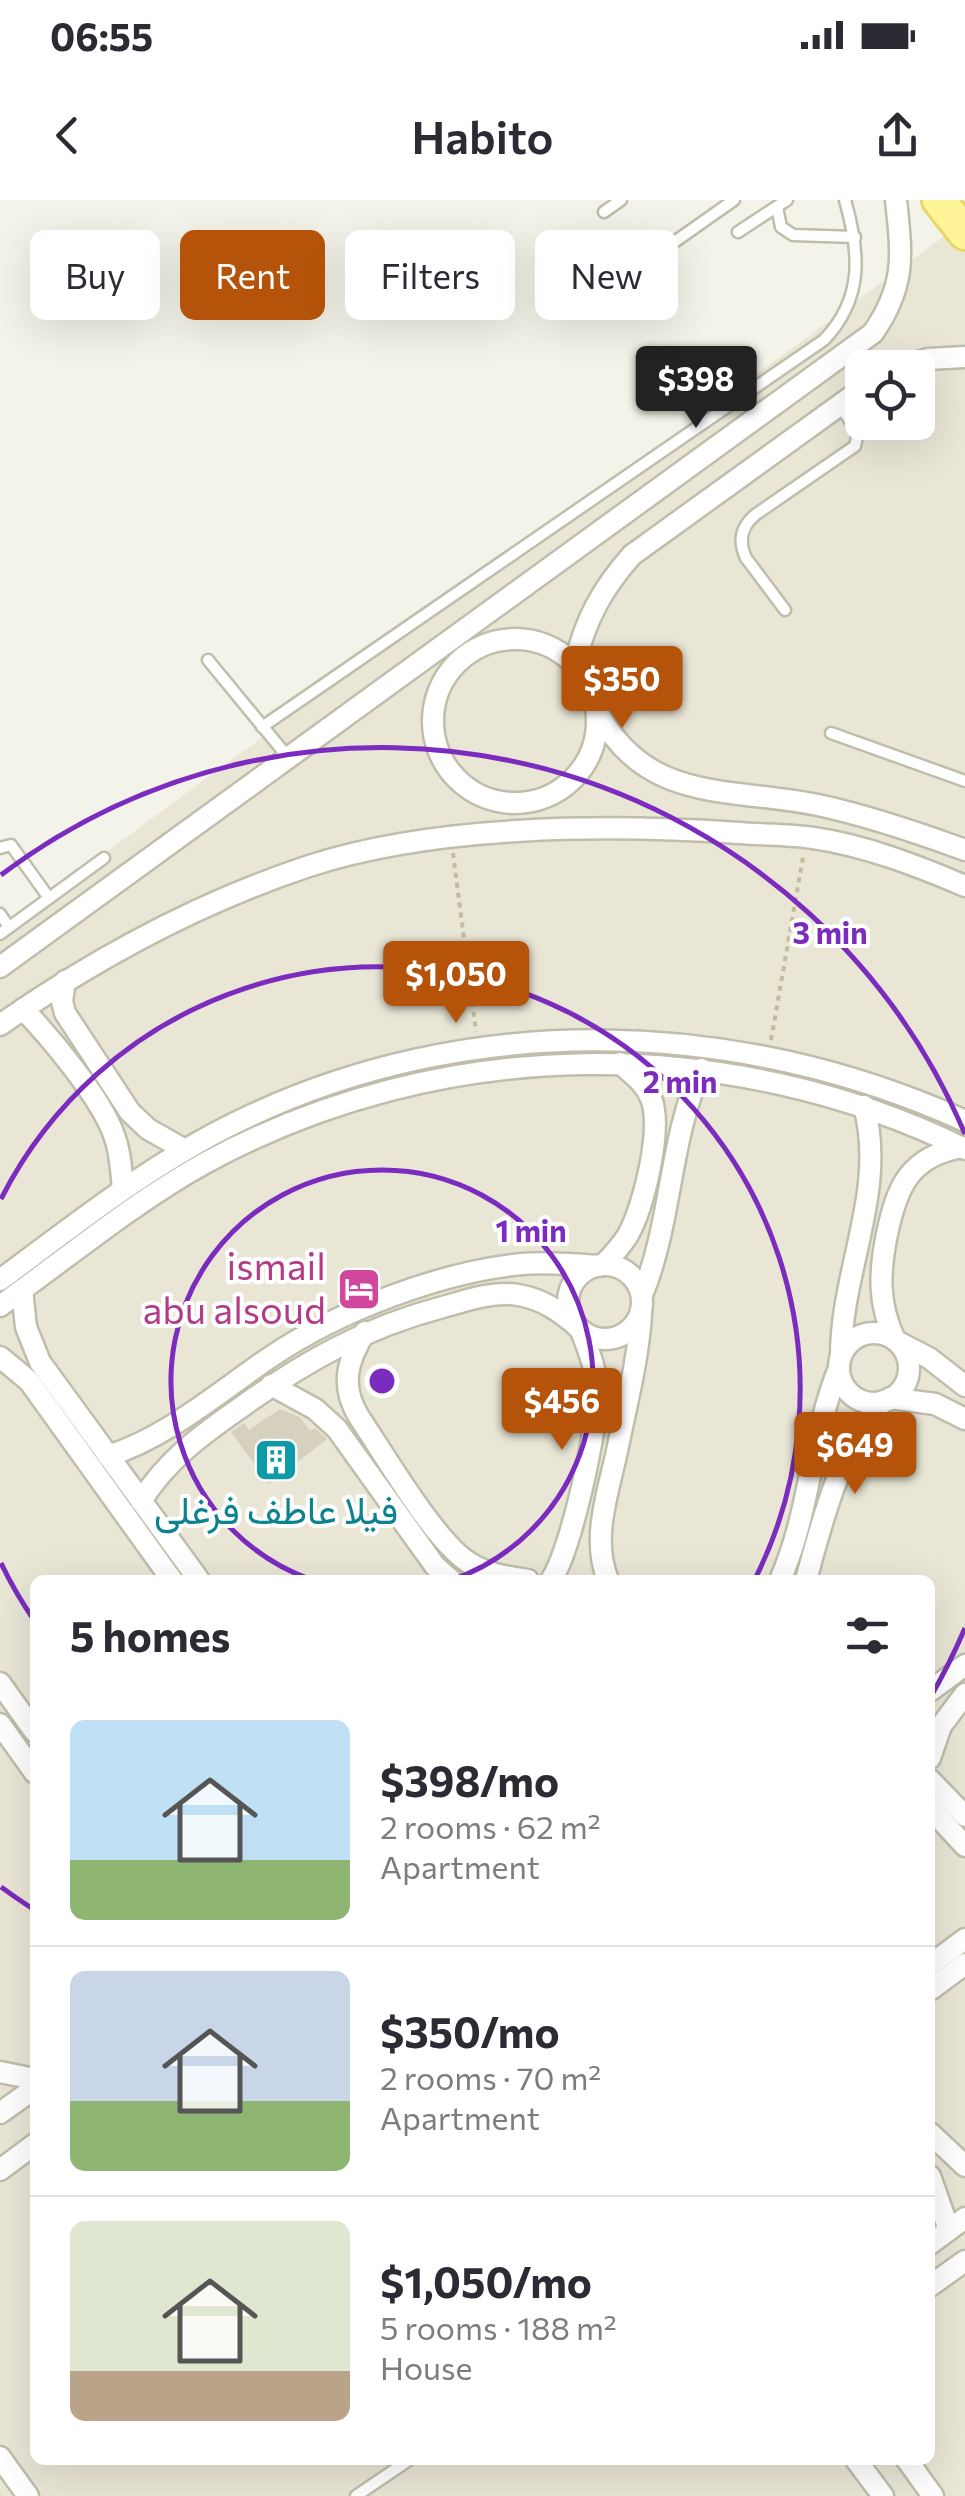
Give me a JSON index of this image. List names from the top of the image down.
{
  "places": {
    "hotel": ["ismail abu alsoud"],
    "building": ["فيلا عاطف فرغلى"]
  },
  "page": {
    "status": "06:55",
    "header": "Habito",
    "chip": [
      "Buy",
      "Rent",
      "Filters",
      "New"
    ],
    "price": [
      "$398",
      "$350",
      "$1,050",
      "$456",
      "$649"
    ],
    "heading": "5 homes",
    "list": [
      {
        "name": "$398/mo",
        "note": "2 rooms · 62 m² · Apartment"
      },
      {
        "name": "$350/mo",
        "note": "2 rooms · 70 m² · Apartment"
      },
      {
        "name": "$1,050/mo",
        "note": "5 rooms · 188 m² · House"
      }
    ]
  },
  "rings": ["3 min", "2 min", "1 min"]
}
